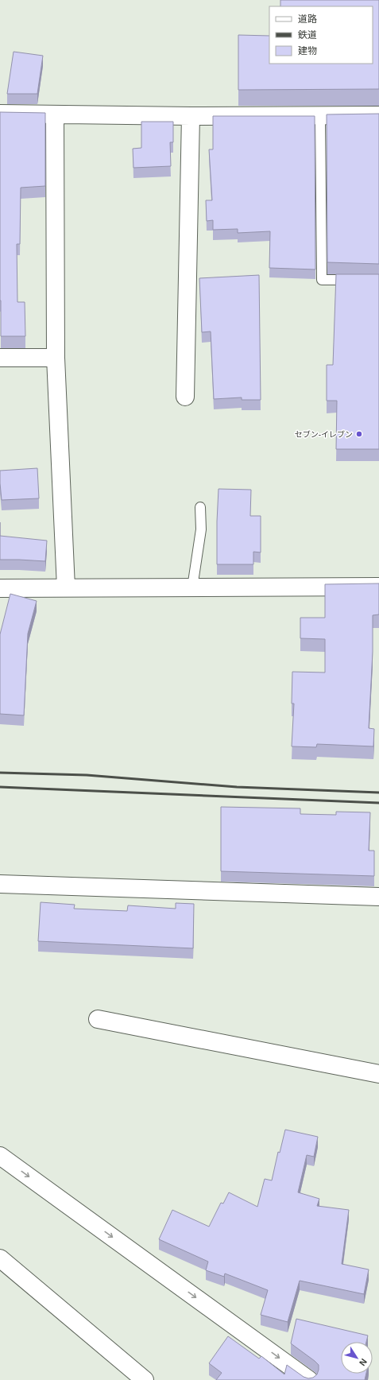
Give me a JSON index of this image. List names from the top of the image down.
{
  "places": ["セブン-イレブン"],
  "legend": ["道路", "鉄道", "建物"],
  "north": "bottom right"
}
